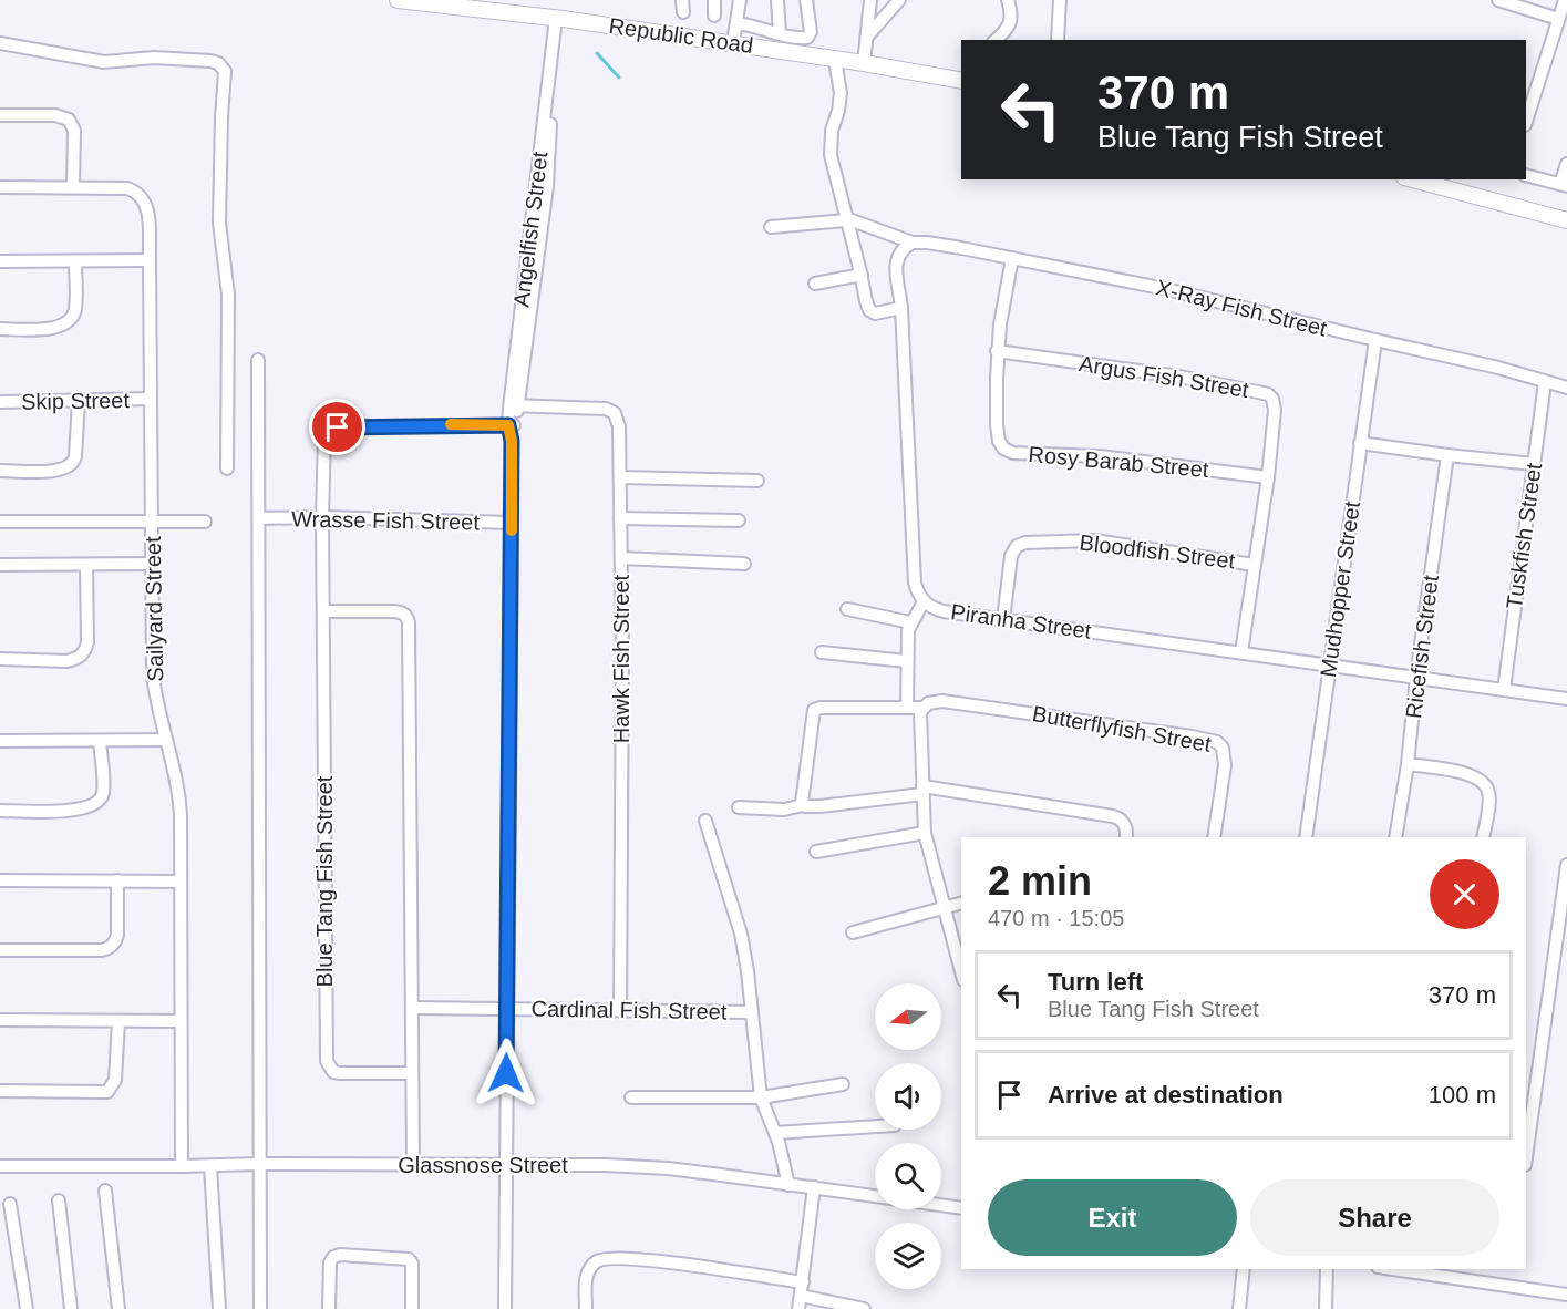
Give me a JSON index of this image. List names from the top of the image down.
{
  "streets": {
    "street": [
      "Republic Road",
      "Angelfish Street",
      "X-Ray Fish Street",
      "Argus Fish Street",
      "Skip Street",
      "Rosy Barab Street",
      "Wrasse Fish Street",
      "Tuskfish Street",
      "Bloodfish Street",
      "Mudhopper Street",
      "Sailyard Street",
      "Piranha Street",
      "Ricefish Street",
      "Hawk Fish Street",
      "Butterflyfish Street",
      "Blue Tang Fish Street",
      "Cardinal Fish Street",
      "Glassnose Street"
    ]
  },
  "crossings": [
    ["Republic Road", "Angelfish Street"],
    ["Angelfish Street", "Wrasse Fish Street"],
    ["Angelfish Street", "Hawk Fish Street"],
    ["Angelfish Street", "Blue Tang Fish Street"],
    ["Angelfish Street", "Cardinal Fish Street"],
    ["Angelfish Street", "Glassnose Street"],
    ["X-Ray Fish Street", "Rosy Barab Street"],
    ["X-Ray Fish Street", "Tuskfish Street"],
    ["X-Ray Fish Street", "Mudhopper Street"],
    ["X-Ray Fish Street", "Piranha Street"],
    ["Argus Fish Street", "Rosy Barab Street"],
    ["Argus Fish Street", "Bloodfish Street"],
    ["Argus Fish Street", "Piranha Street"],
    ["Skip Street", "Sailyard Street"],
    ["Wrasse Fish Street", "Blue Tang Fish Street"],
    ["Tuskfish Street", "Piranha Street"],
    ["Bloodfish Street", "Piranha Street"],
    ["Mudhopper Street", "Piranha Street"],
    ["Sailyard Street", "Glassnose Street"],
    ["Piranha Street", "Ricefish Street"],
    ["Hawk Fish Street", "Cardinal Fish Street"]
  ],
  "north": "left",
  "page": {
    "turn": ["370 m", "Blue Tang Fish Street"],
    "heading": ["2 min", "470 m · 15:05"],
    "list": [
      {
        "name": "Turn left",
        "note": "Blue Tang Fish Street",
        "value": "370 m"
      },
      {
        "name": "Arrive at destination",
        "value": "100 m"
      }
    ],
    "buttons": ["Exit", "Share"]
  }
}
